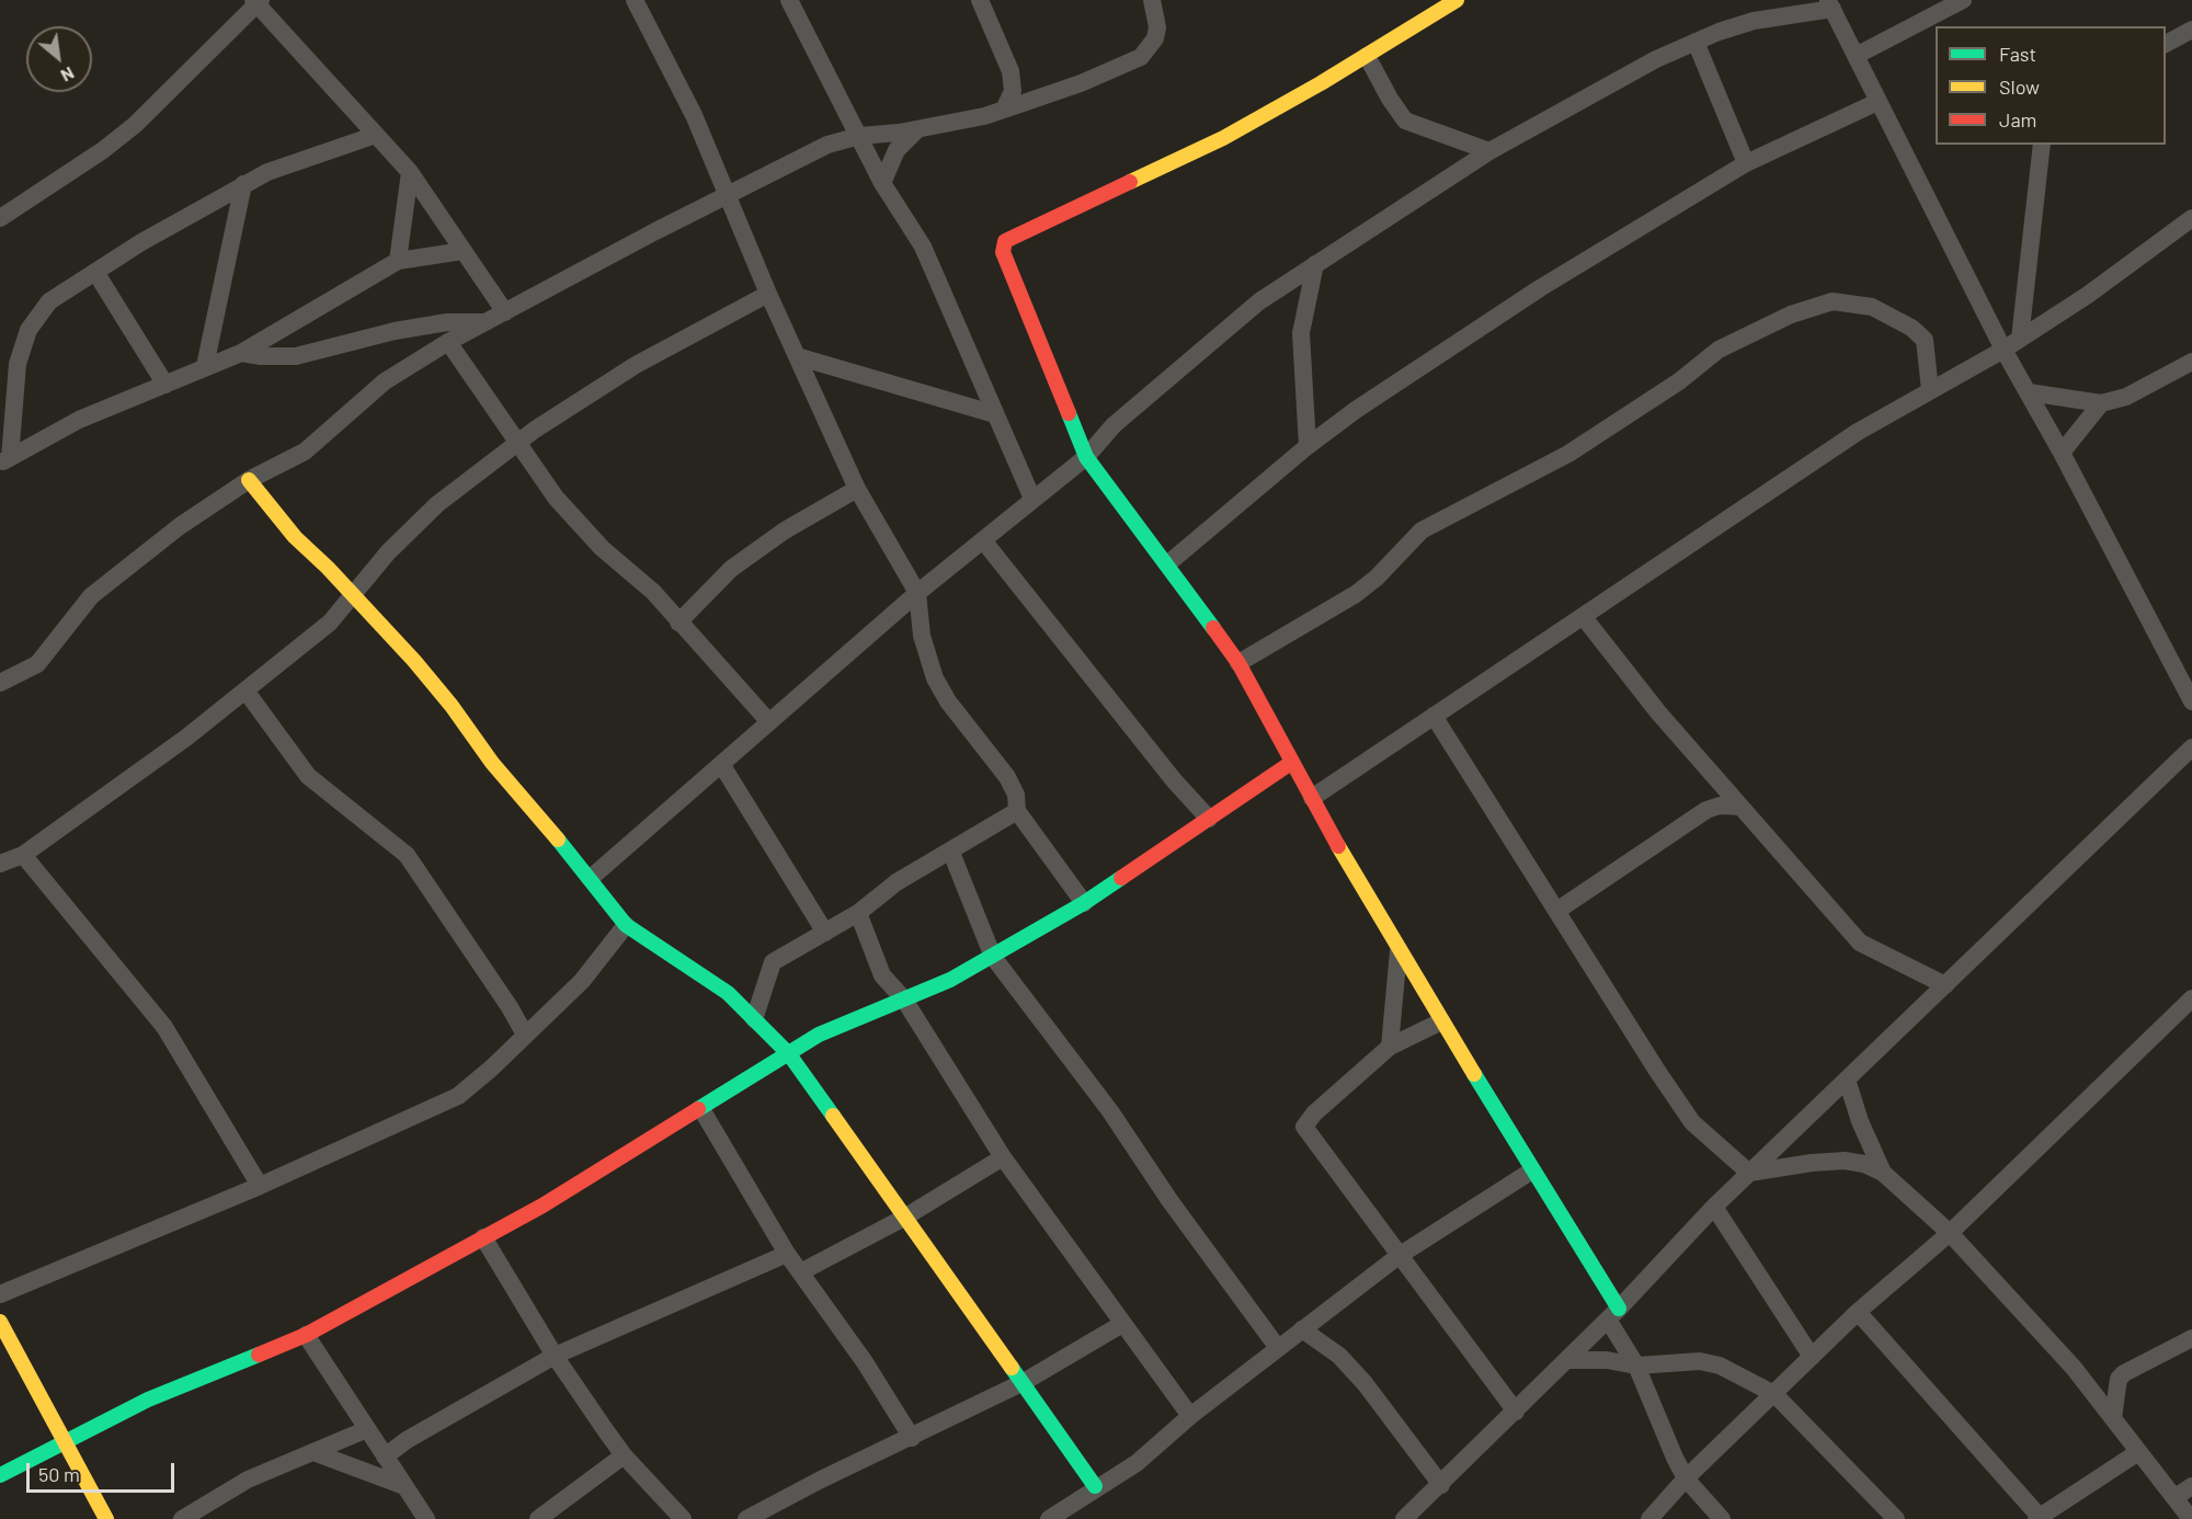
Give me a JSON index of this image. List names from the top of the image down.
{
  "legend": ["Fast", "Slow", "Jam"],
  "scale_bar": "50 m",
  "north": "bottom right"
}
